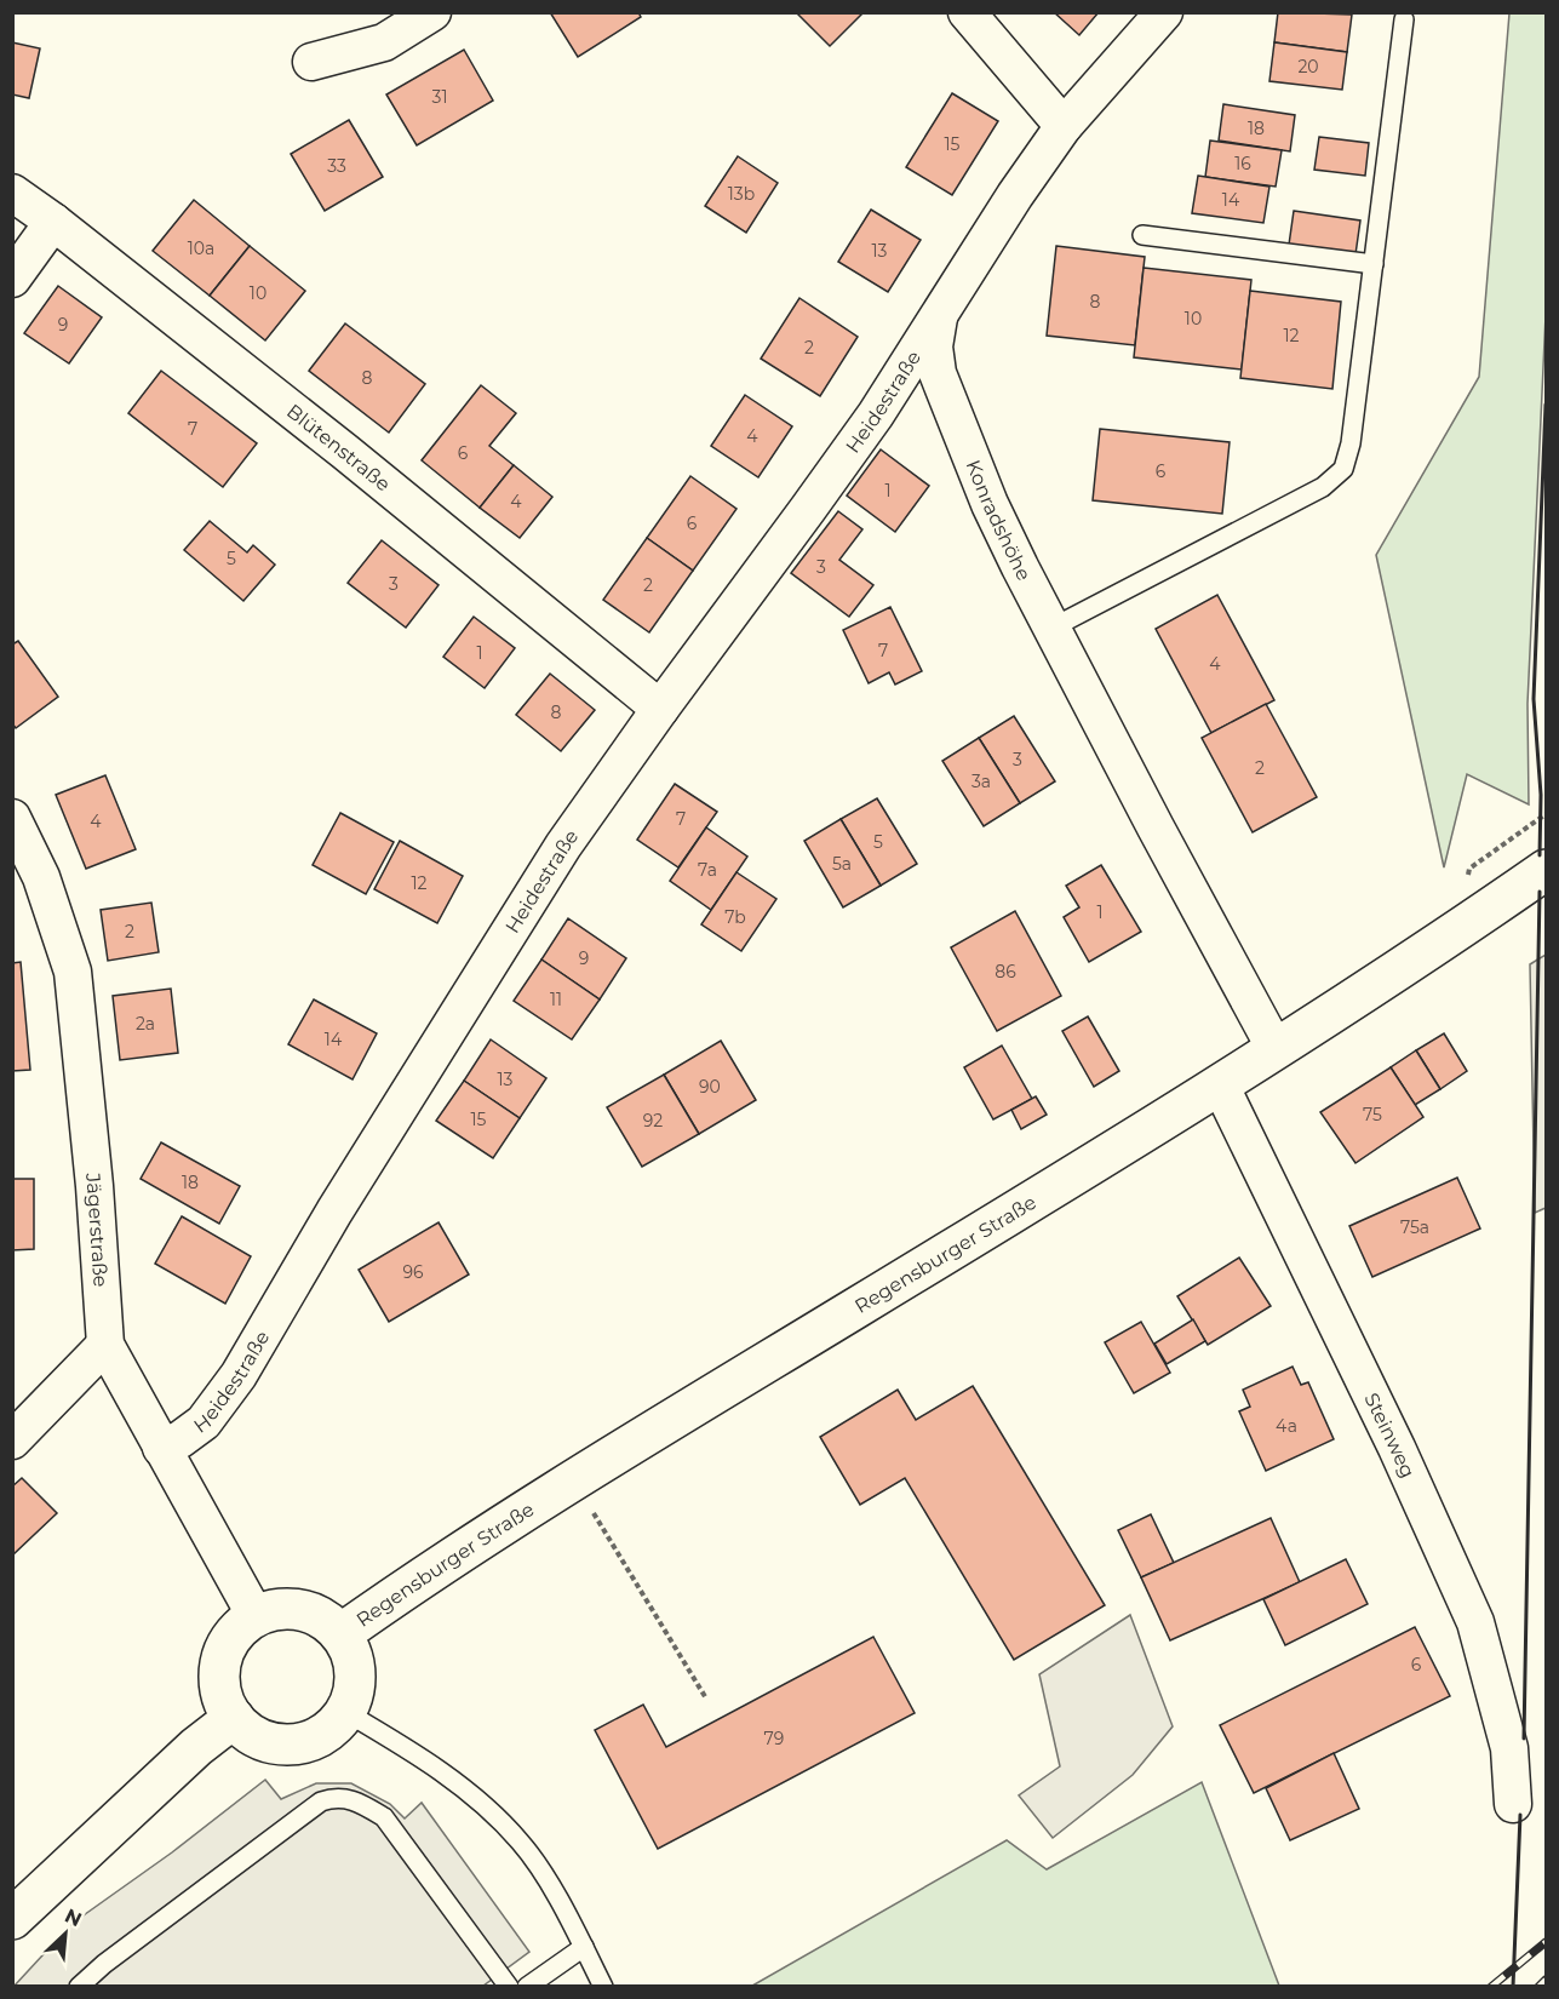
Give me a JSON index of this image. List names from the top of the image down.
{
  "streets": {
    "main road": ["Regensburger Straße"],
    "street": [
      "Heidestraße",
      "Blütenstraße",
      "Konradshöhe",
      "Jägerstraße",
      "Steinweg"
    ]
  },
  "crossings": [
    ["Heidestraße", "Blütenstraße"],
    ["Heidestraße", "Konradshöhe"],
    ["Heidestraße", "Jägerstraße"],
    ["Konradshöhe", "Regensburger Straße"],
    ["Jägerstraße", "Regensburger Straße"],
    ["Regensburger Straße", "Steinweg"]
  ],
  "house_numbers": [
    "20",
    "31",
    "18",
    "15",
    "16",
    "33",
    "13b",
    "14",
    "10a",
    "13",
    "10",
    "8",
    "10",
    "9",
    "12",
    "2",
    "8",
    "7",
    "4",
    "6",
    "6",
    "1",
    "4",
    "6",
    "5",
    "3",
    "3",
    "2",
    "7",
    "1",
    "4",
    "8",
    "3",
    "2",
    "3a",
    "7",
    "4",
    "5",
    "5a",
    "7a",
    "12",
    "1",
    "7b",
    "2",
    "9",
    "86",
    "11",
    "2a",
    "14",
    "13",
    "90",
    "75",
    "15",
    "92",
    "18",
    "75a",
    "96",
    "4a",
    "6",
    "79"
  ],
  "north": "top right"
}
